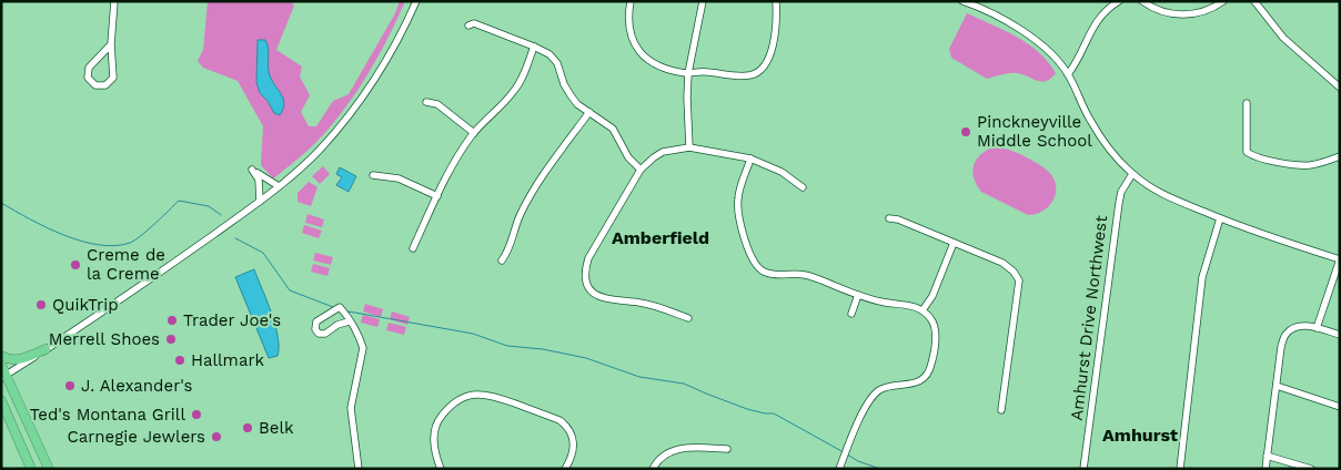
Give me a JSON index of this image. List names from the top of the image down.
{
  "streets": {
    "street": ["Amhurst Drive Northwest"]
  },
  "districts": ["Amberfield", "Amhurst"],
  "places": [
    "Pinckneyville Middle School",
    "Creme de la Creme",
    "QuikTrip",
    "Trader Joe's",
    "Merrell Shoes",
    "Hallmark",
    "J. Alexander's",
    "Ted's Montana Grill",
    "Belk",
    "Carnegie Jewlers"
  ]
}
